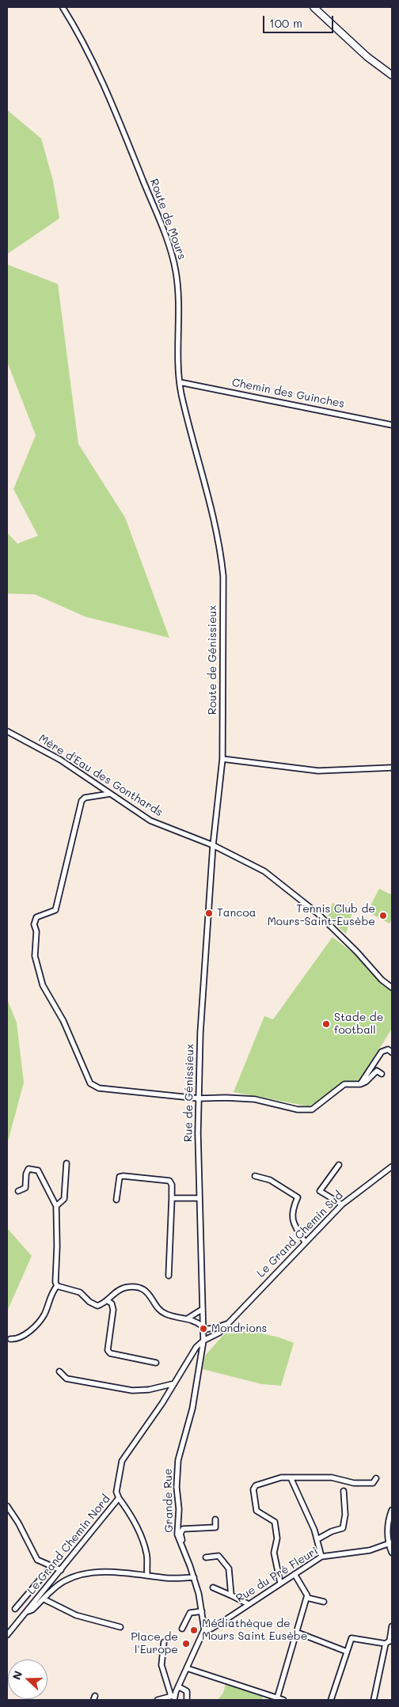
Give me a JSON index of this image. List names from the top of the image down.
{
  "streets": {
    "street": [
      "Route de Mours",
      "Chemin des Guinches",
      "Route de Génissieux",
      "Mère d'Eau des Gonthards",
      "Rue de Génissieux",
      "Le Grand Chemin Sud",
      "Grande Rue",
      "Le Grand Chemin Nord",
      "Rue du Pré Fleuri"
    ]
  },
  "crossings": [
    ["Route de Mours", "Chemin des Guinches"],
    ["Route de Mours", "Route de Génissieux"],
    ["Route de Génissieux", "Mère d'Eau des Gonthards"],
    ["Route de Génissieux", "Rue de Génissieux"],
    ["Mère d'Eau des Gonthards", "Rue de Génissieux"],
    ["Rue de Génissieux", "Le Grand Chemin Sud"],
    ["Rue de Génissieux", "Grande Rue"],
    ["Rue de Génissieux", "Le Grand Chemin Nord"],
    ["Le Grand Chemin Sud", "Grande Rue"],
    ["Le Grand Chemin Sud", "Le Grand Chemin Nord"],
    ["Grande Rue", "Le Grand Chemin Nord"],
    ["Grande Rue", "Rue du Pré Fleuri"]
  ],
  "places": [
    "Tancoa",
    "Tennis Club de Mours-Saint-Eusèbe",
    "Stade de football",
    "Mondrions",
    "Médiathèque de Mours Saint Eusèbe",
    "Place de l'Europe"
  ],
  "scale_bar": "100 m",
  "north": "left"
}
